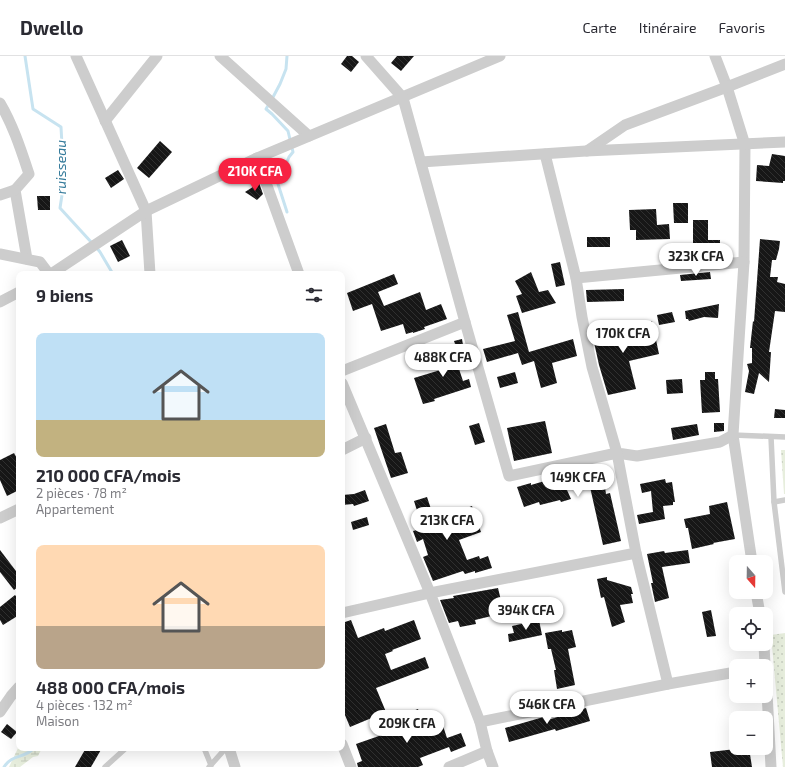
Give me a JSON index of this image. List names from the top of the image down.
{
  "water": ["ruisseau"],
  "north": "bottom",
  "page": {
    "header": "Dwello",
    "nav": ["Carte", "Itinéraire", "Favoris"],
    "price": [
      "210K CFA",
      "323K CFA",
      "170K CFA",
      "488K CFA",
      "149K CFA",
      "213K CFA",
      "394K CFA",
      "546K CFA",
      "209K CFA"
    ],
    "heading": "9 biens",
    "list": [
      {
        "name": "210 000 CFA/mois",
        "note": "2 pièces · 78 m² · Appartement"
      },
      {
        "name": "488 000 CFA/mois",
        "note": "4 pièces · 132 m² · Maison"
      }
    ],
    "map_buttons": ["+", "−"]
  }
}
